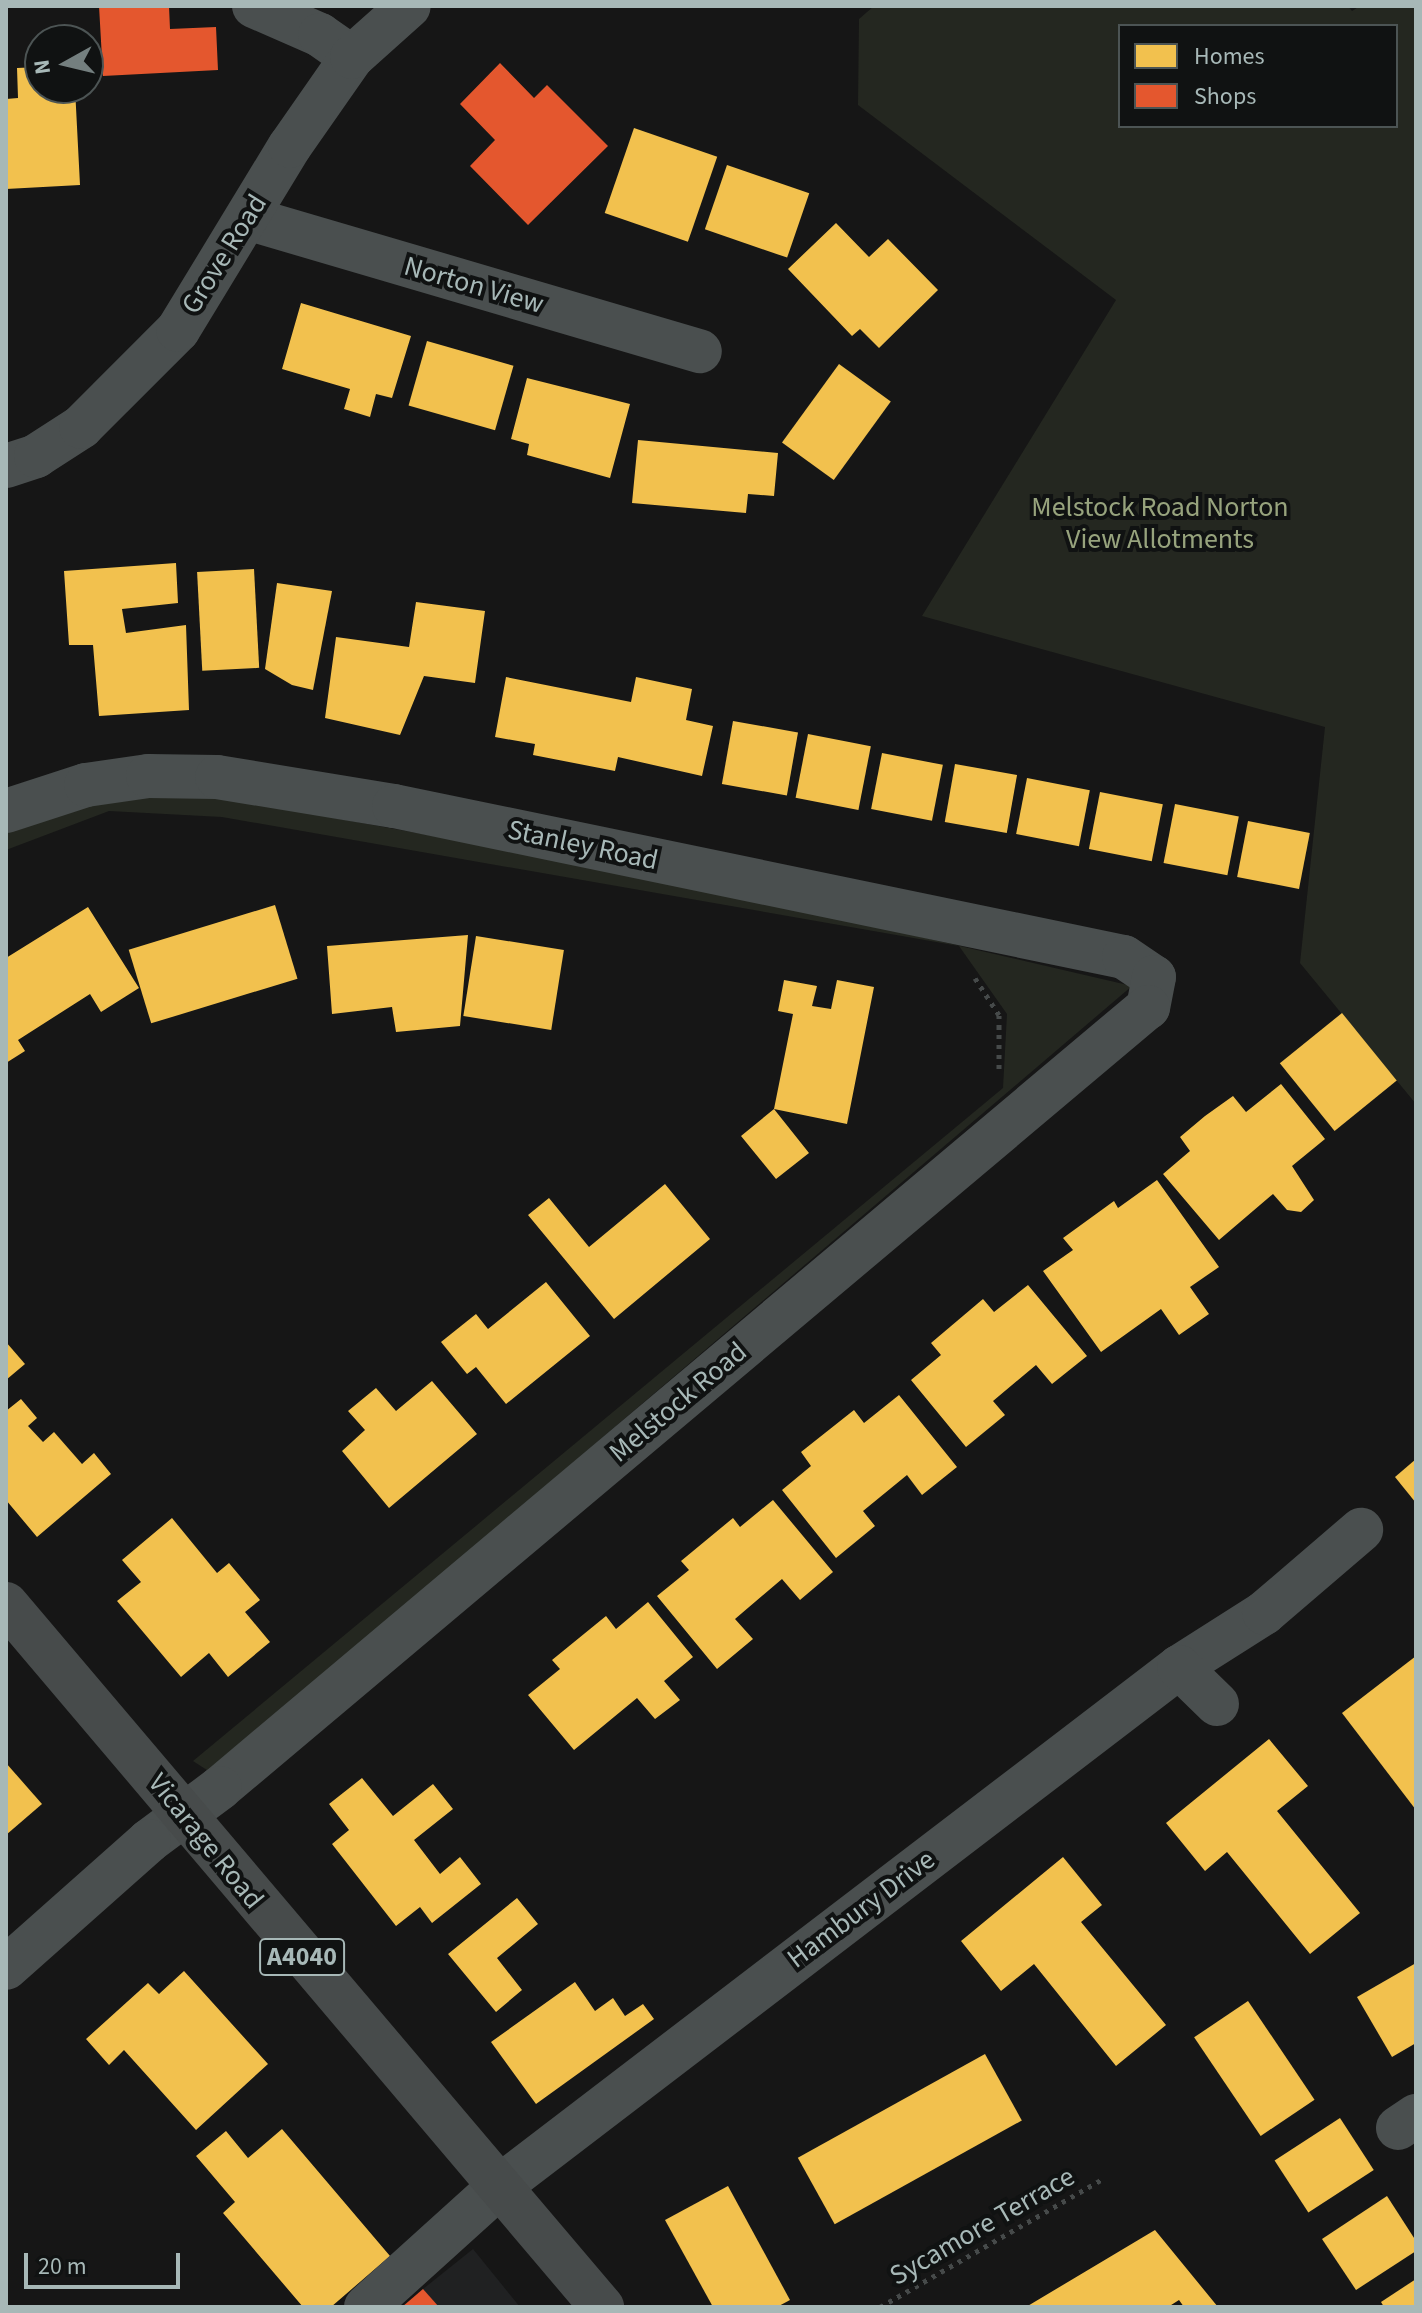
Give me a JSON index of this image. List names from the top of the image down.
{
  "streets": {
    "main road": ["Vicarage Road", "A4040"],
    "street": [
      "Grove Road",
      "Norton View",
      "Stanley Road",
      "Melstock Road",
      "Hambury Drive"
    ],
    "path": ["Sycamore Terrace"]
  },
  "crossings": [
    ["Grove Road", "Norton View"],
    ["Stanley Road", "Melstock Road"],
    ["Melstock Road", "Vicarage Road"],
    ["Vicarage Road", "Hambury Drive"]
  ],
  "parks": ["Melstock Road Norton View Allotments"],
  "legend": ["Homes", "Shops"],
  "scale_bar": "20 m",
  "north": "left"
}
